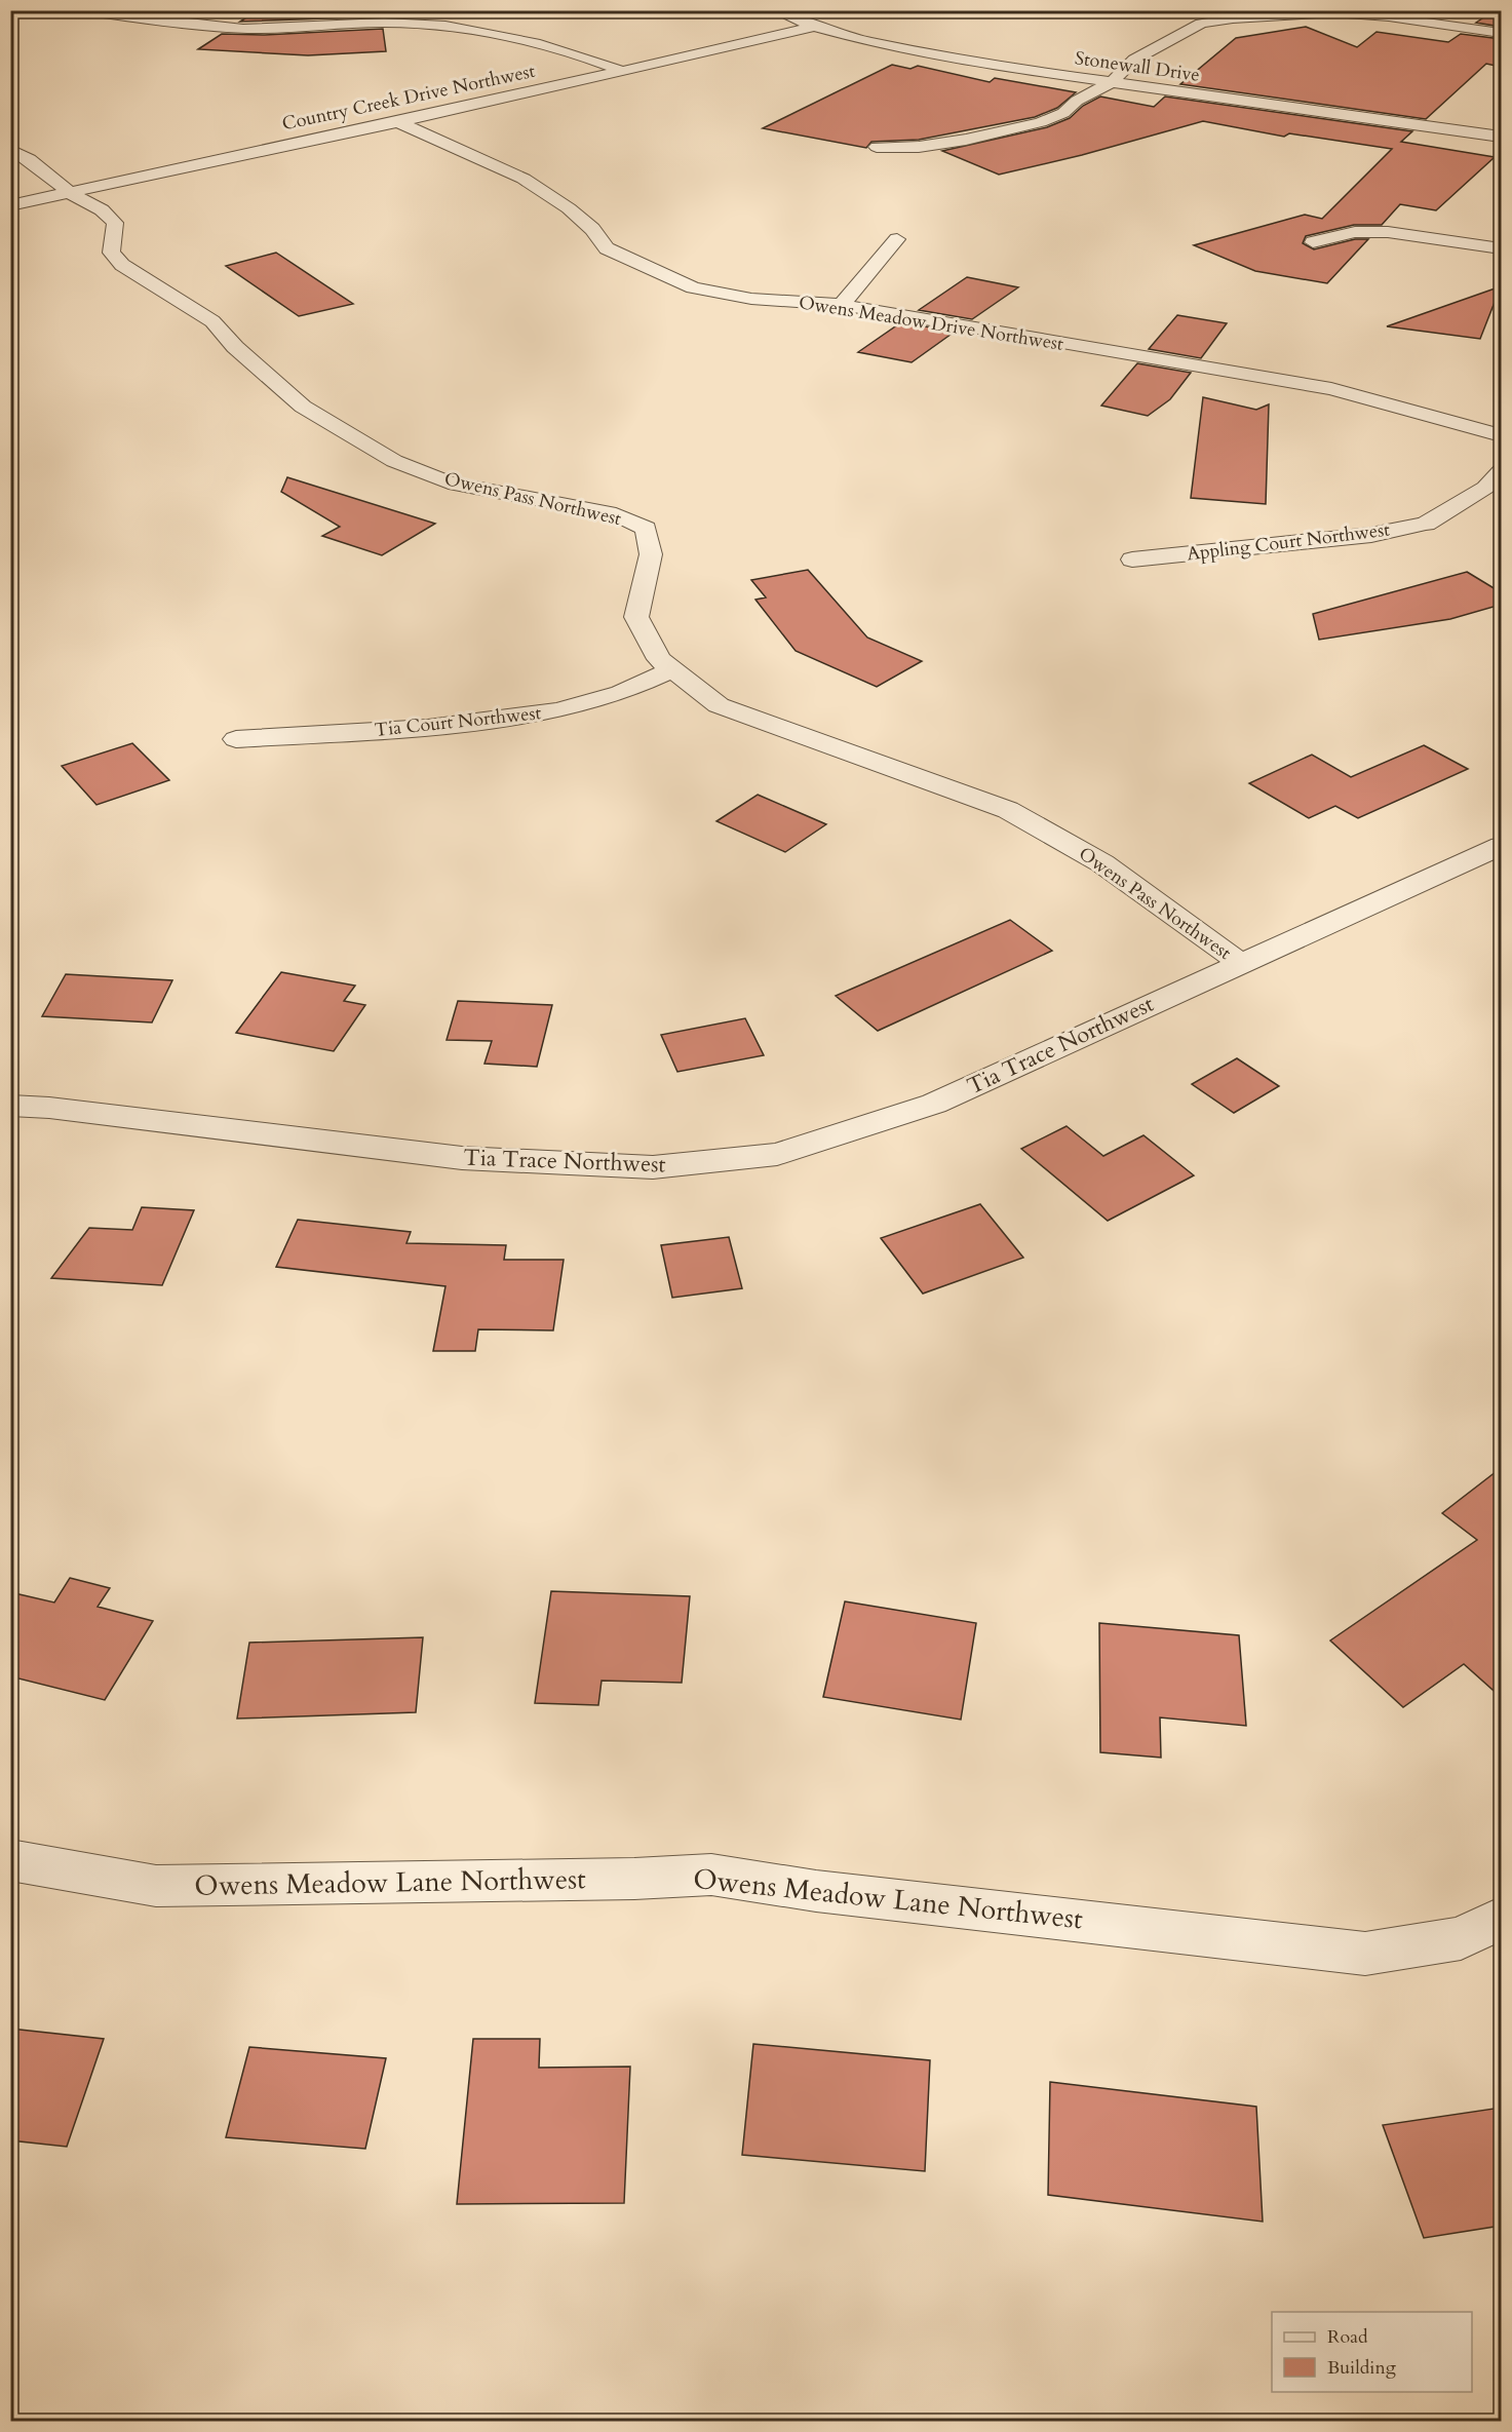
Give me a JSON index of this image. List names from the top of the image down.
{
  "streets": {
    "street": [
      "Stonewall Drive",
      "Country Creek Drive Northwest",
      "Owens Meadow Drive Northwest",
      "Owens Pass Northwest",
      "Appling Court Northwest",
      "Tia Court Northwest",
      "Tia Trace Northwest",
      "Owens Meadow Lane Northwest"
    ]
  },
  "crossings": [
    ["Stonewall Drive", "Country Creek Drive Northwest"],
    ["Country Creek Drive Northwest", "Owens Meadow Drive Northwest"],
    ["Country Creek Drive Northwest", "Owens Pass Northwest"],
    ["Owens Pass Northwest", "Tia Court Northwest"],
    ["Owens Pass Northwest", "Tia Trace Northwest"]
  ],
  "legend": ["Road", "Building"]
}
